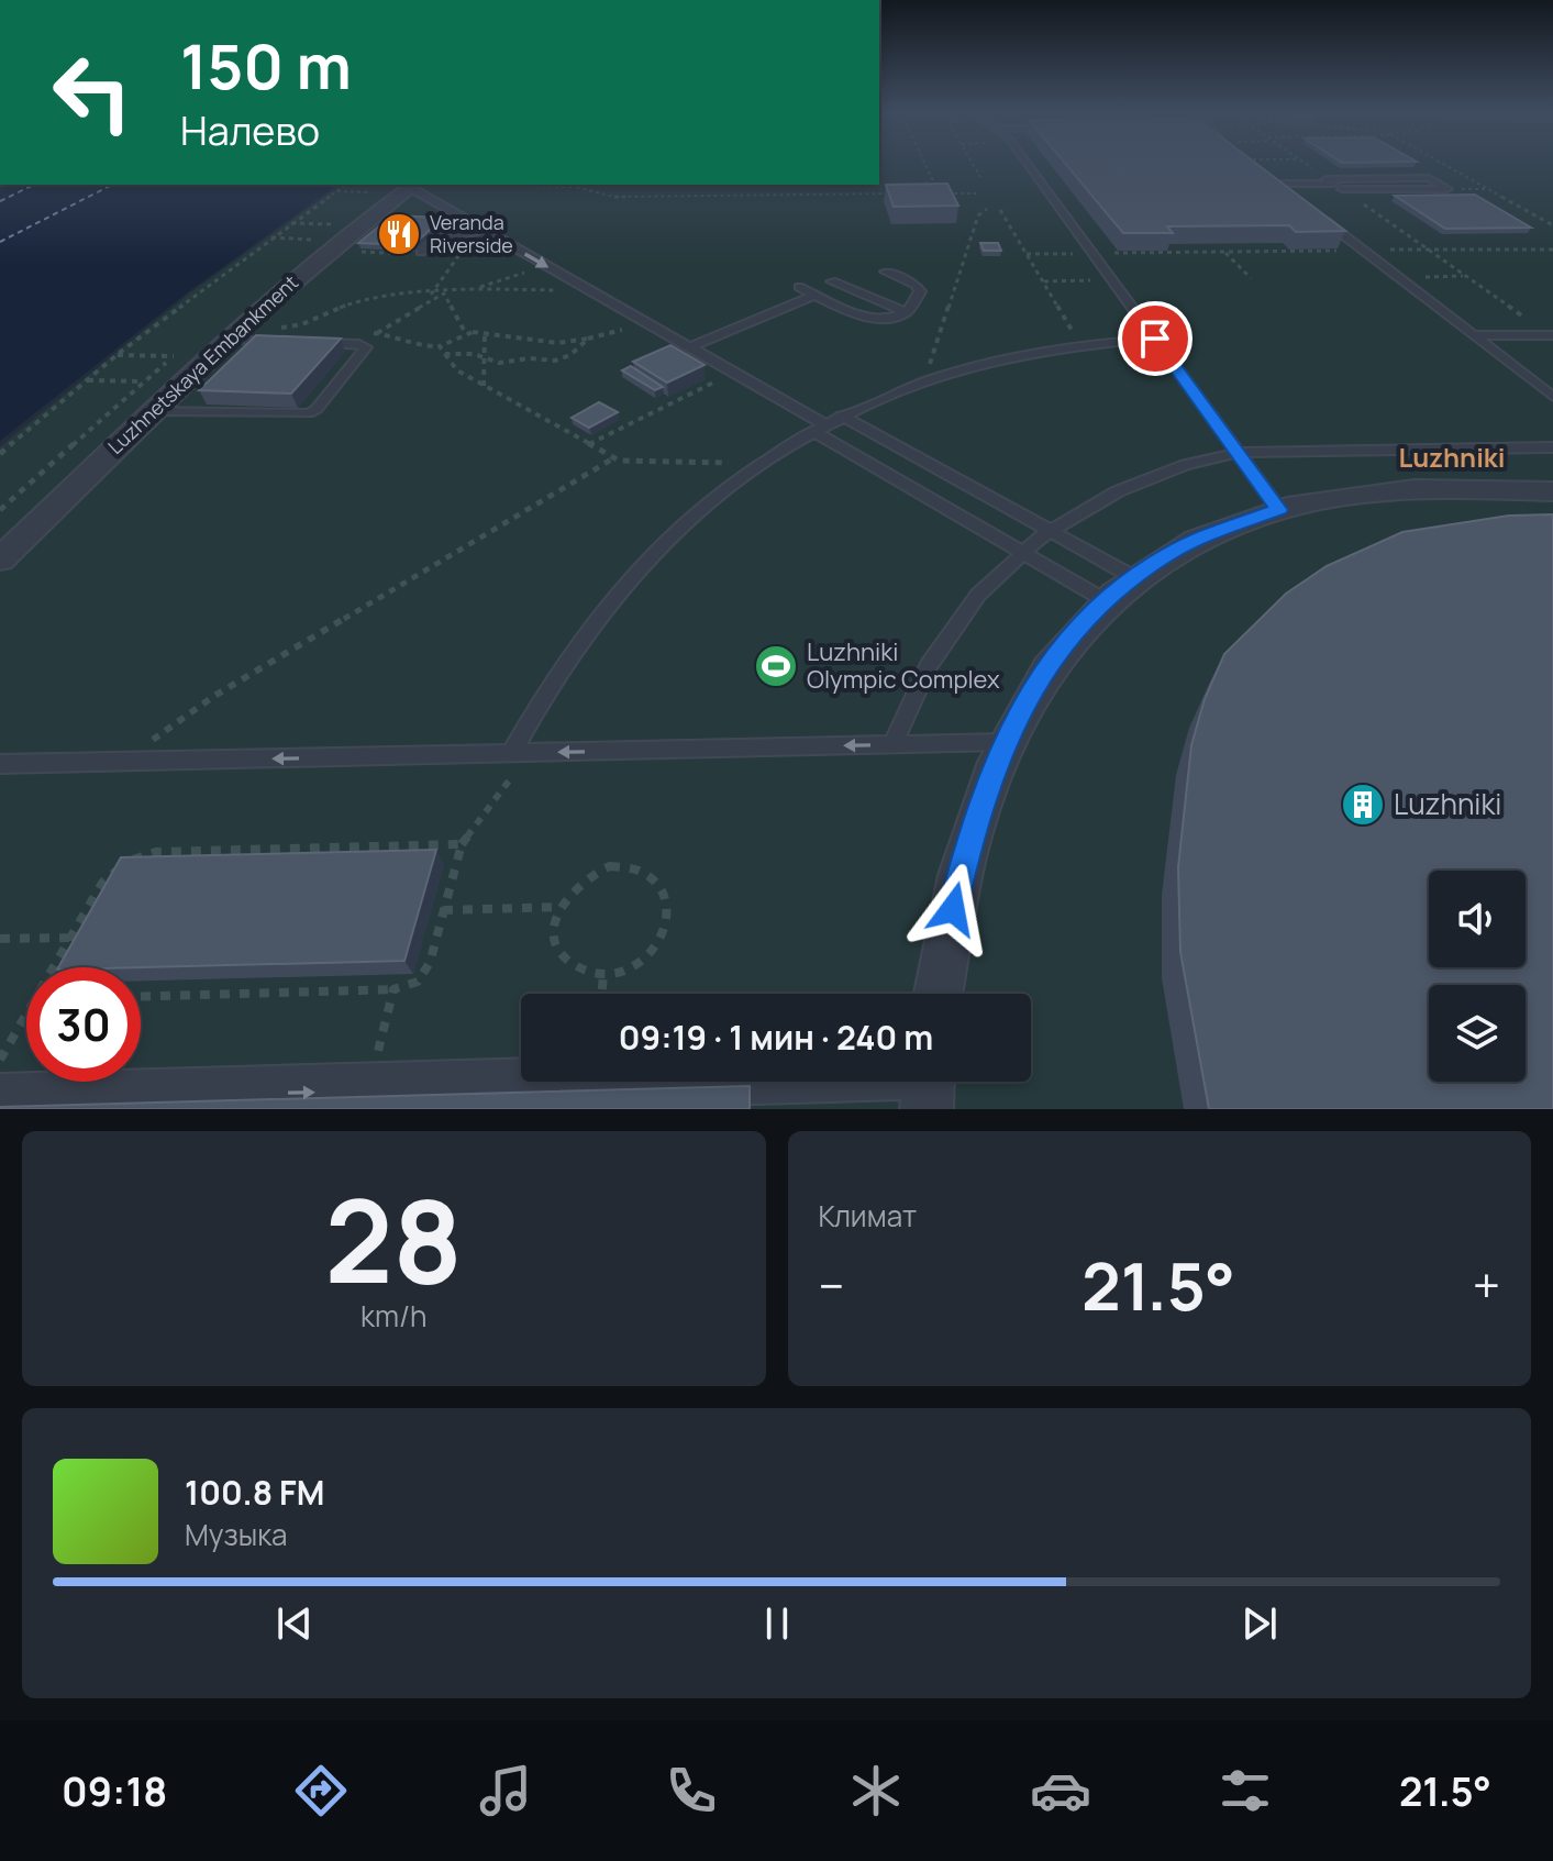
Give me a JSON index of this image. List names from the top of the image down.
{
  "streets": {
    "street": ["Luzhnetskaya Embankment"]
  },
  "districts": ["Luzhniki"],
  "places": {
    "restaurant": ["Veranda Riverside"],
    "sports": ["Luzhniki Olympic Complex"],
    "building": ["Luzhniki"]
  },
  "page": {
    "turn": ["150 m", "Налево"],
    "limit": "30",
    "trip": "09:19 · 1 мин · 240 m",
    "tile": [
      ["28", "km/h"],
      "Климат"
    ],
    "heat": ["−", "21.5°", "+"],
    "song": ["100.8 FM", "Музыка"],
    "tabs": ["09:18", "21.5°"]
  }
}
